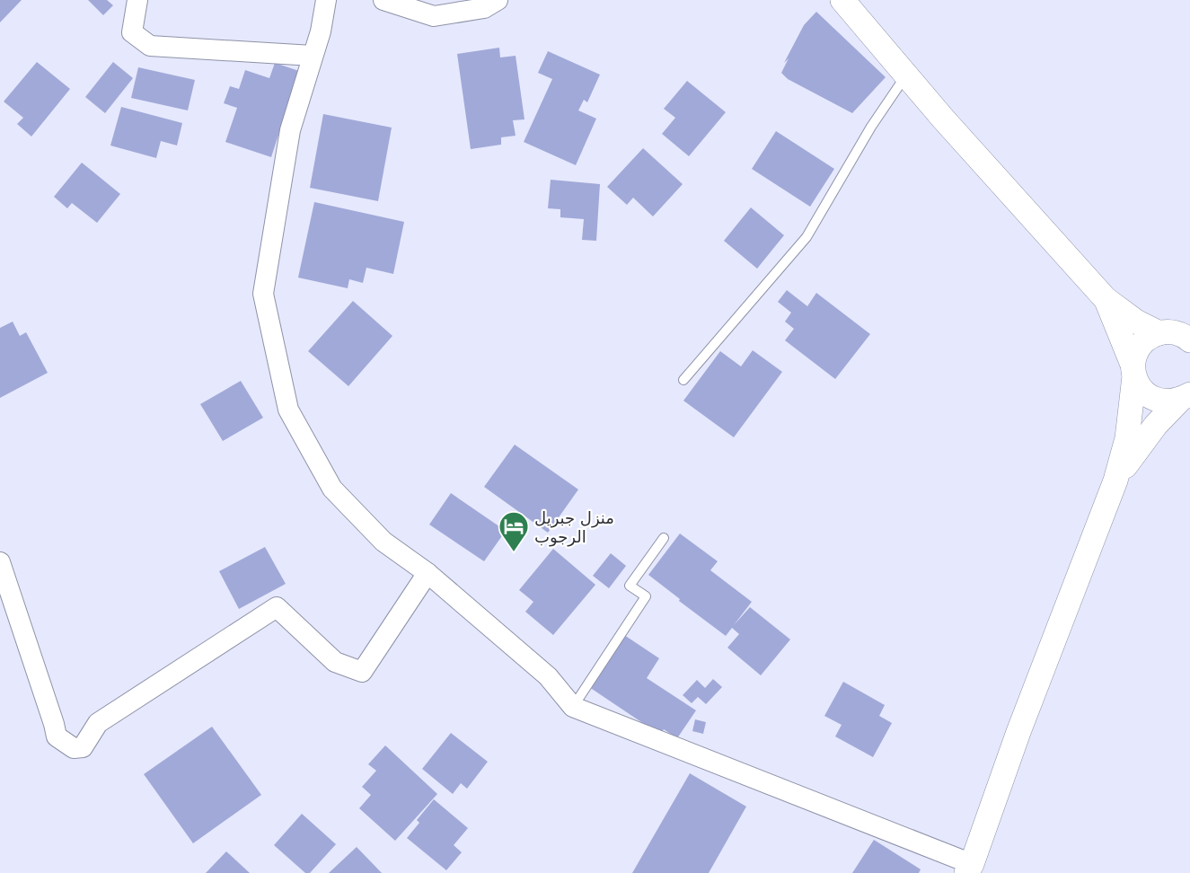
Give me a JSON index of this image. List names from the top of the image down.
{
  "places": {
    "hotel": ["منزل جبريل الرجوب"]
  }
}
